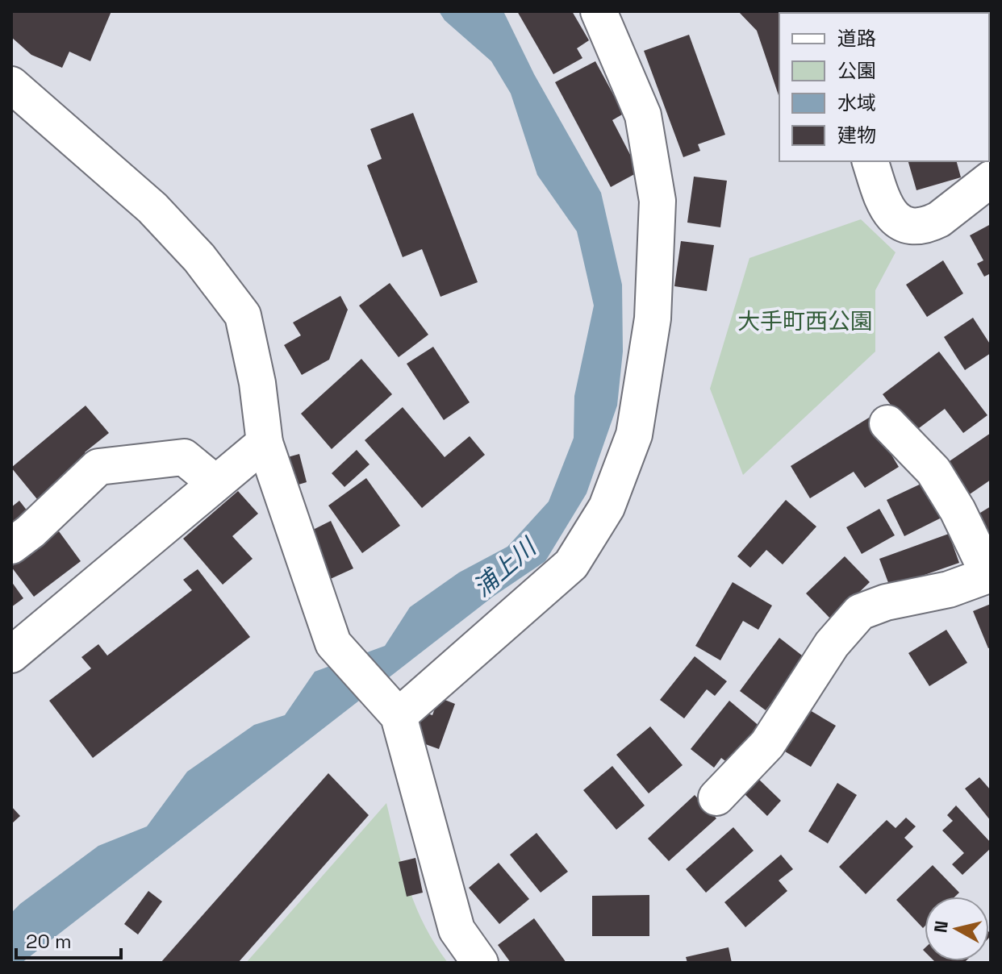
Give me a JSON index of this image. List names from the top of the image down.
{
  "water": ["浦上川"],
  "parks": ["大手町西公園"],
  "legend": [
    "道路",
    "公園",
    "水域",
    "建物"
  ],
  "scale_bar": "20 m",
  "north": "left"
}
